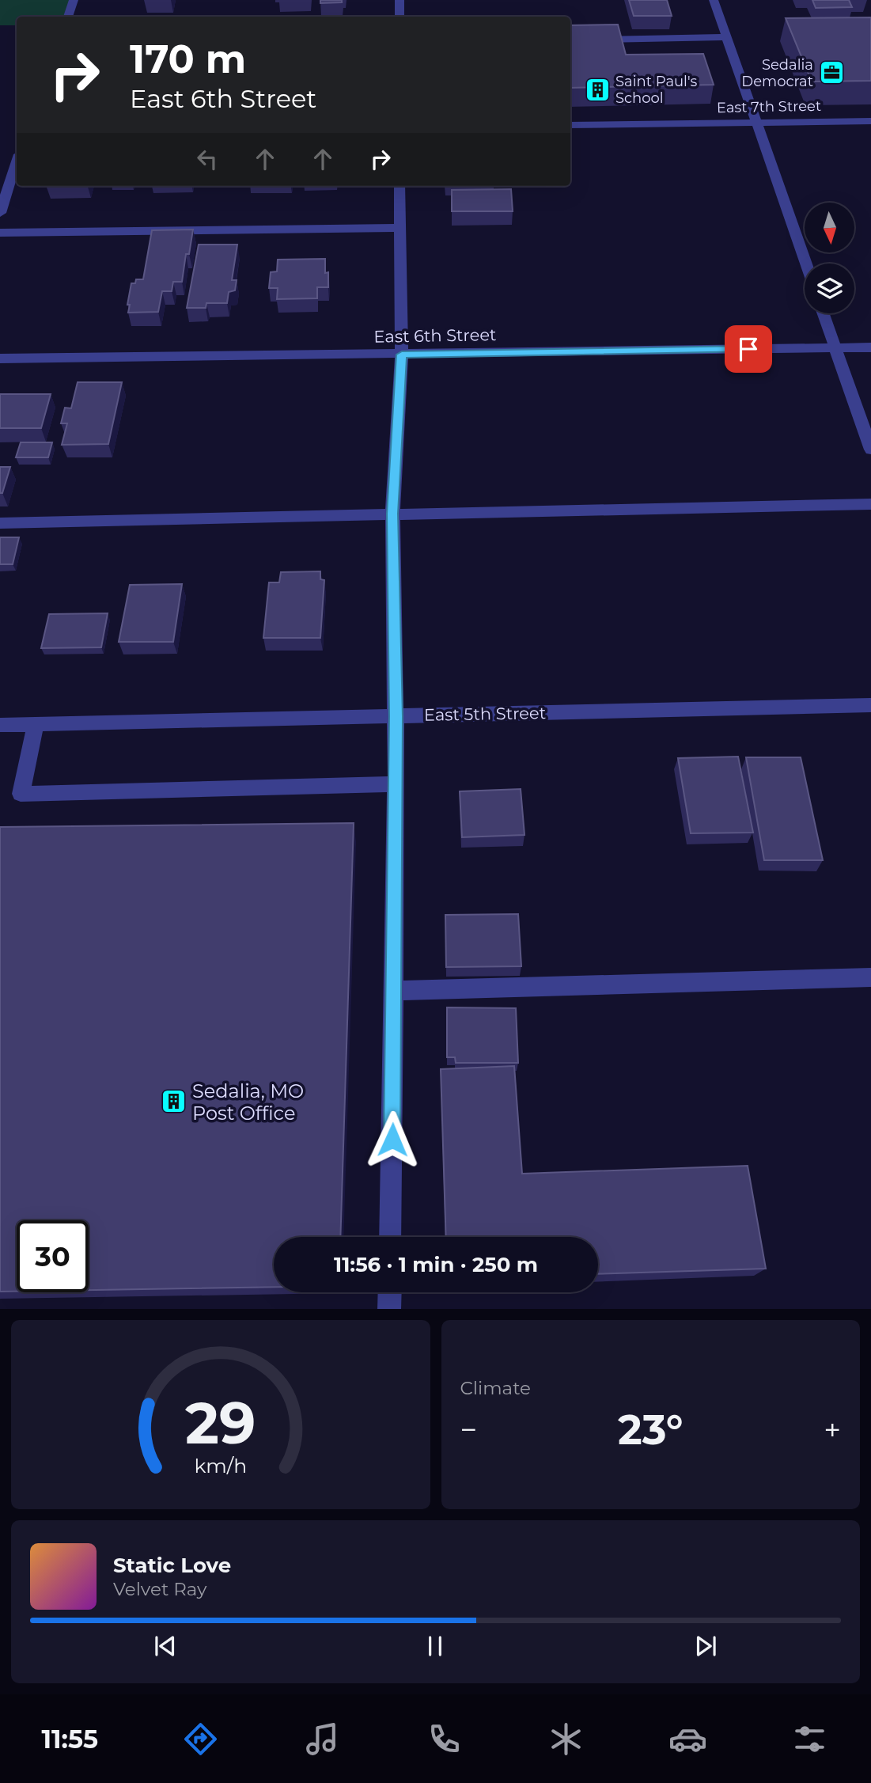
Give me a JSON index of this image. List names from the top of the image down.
{
  "streets": {
    "street": ["East 7th Street", "East 6th Street", "East 5th Street"]
  },
  "places": {
    "office": ["Sedalia Democrat"],
    "building": ["Saint Paul's School", "Sedalia, MO Post Office"]
  },
  "north": "bottom",
  "page": {
    "turn": ["170 m", "East 6th Street"],
    "limit": "30",
    "trip": "11:56 · 1 min · 250 m",
    "tile": "Climate",
    "heat": ["−", "23°", "+"],
    "song": ["Static Love", "Velvet Ray"],
    "tabs": "11:55",
    "gauge": ["29", "km/h"]
  }
}
